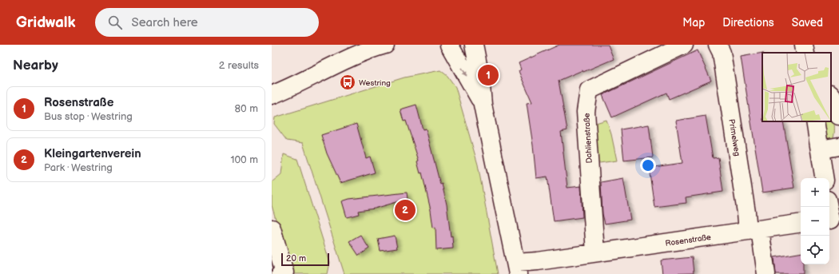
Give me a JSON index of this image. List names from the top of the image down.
{
  "streets": {
    "street": ["Primelweg", "Dahlienstraße", "Rosenstraße"]
  },
  "crossings": [
    ["Primelweg", "Rosenstraße"],
    ["Dahlienstraße", "Rosenstraße"]
  ],
  "places": {
    "bus stop": ["Westring"]
  },
  "scale_bar": "20 m",
  "page": {
    "header": "Gridwalk",
    "search": "Search here",
    "nav": ["Map", "Directions", "Saved"],
    "heading": ["Nearby", "2 results"],
    "pins": ["1", "2"],
    "list": [
      {
        "mark": "1",
        "name": "Rosenstraße",
        "note": "Bus stop · Westring",
        "value": "80 m"
      },
      {
        "mark": "2",
        "name": "Kleingartenverein",
        "note": "Park · Westring",
        "value": "100 m"
      }
    ],
    "map_buttons": ["+", "−"],
    "scale": "20 m"
  }
}
